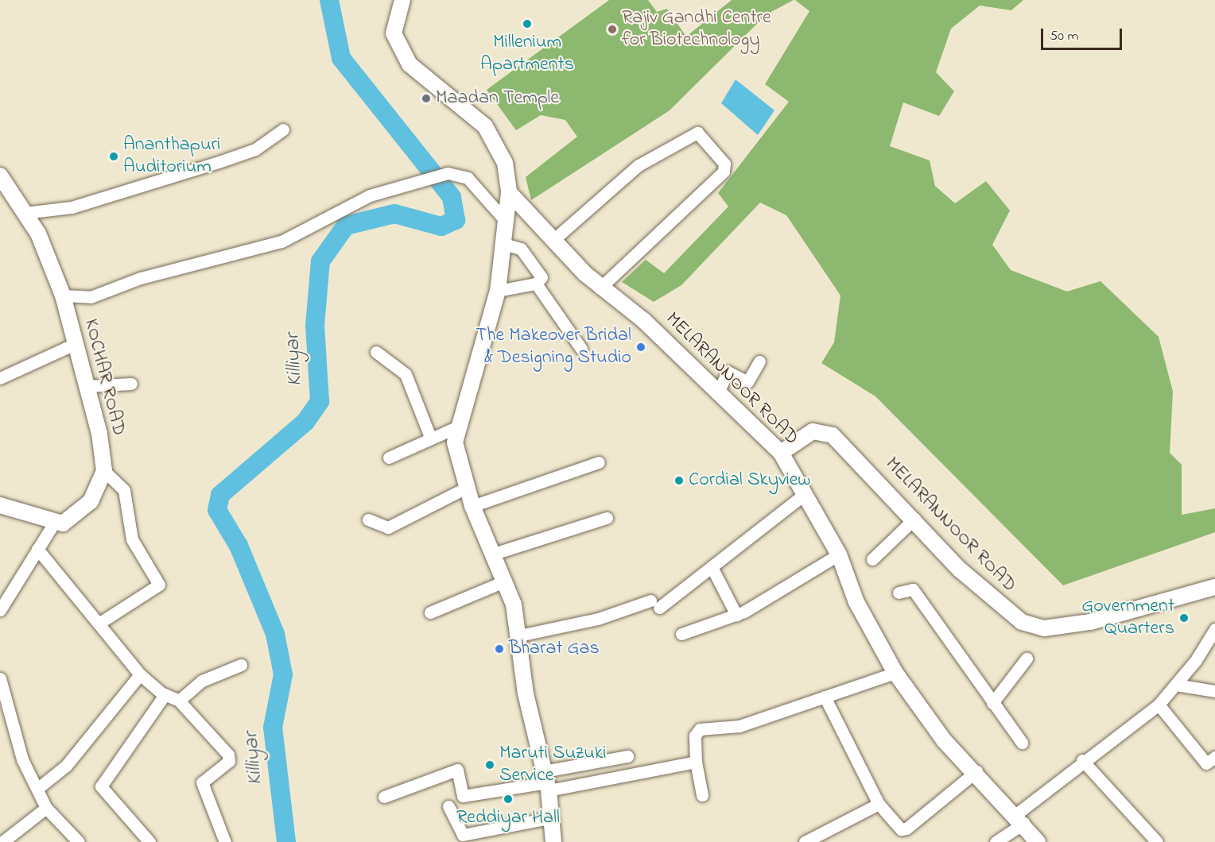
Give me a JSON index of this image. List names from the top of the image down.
{
  "streets": {
    "street": ["KOCHAR ROAD", "MELARANNOOR ROAD"]
  },
  "water": ["Killiyar"],
  "places": [
    "Millenium Apartments",
    "Rajiv Gandhi Centre for Biotechnology",
    "Maadan Temple",
    "Ananthapuri Auditorium",
    "The Makeover Bridal & Designing Studio",
    "Cordial Skyview",
    "Government Quarters",
    "Bharat Gas",
    "Maruti Suzuki Service",
    "Reddiyar Hall"
  ],
  "scale_bar": "50 m"
}
